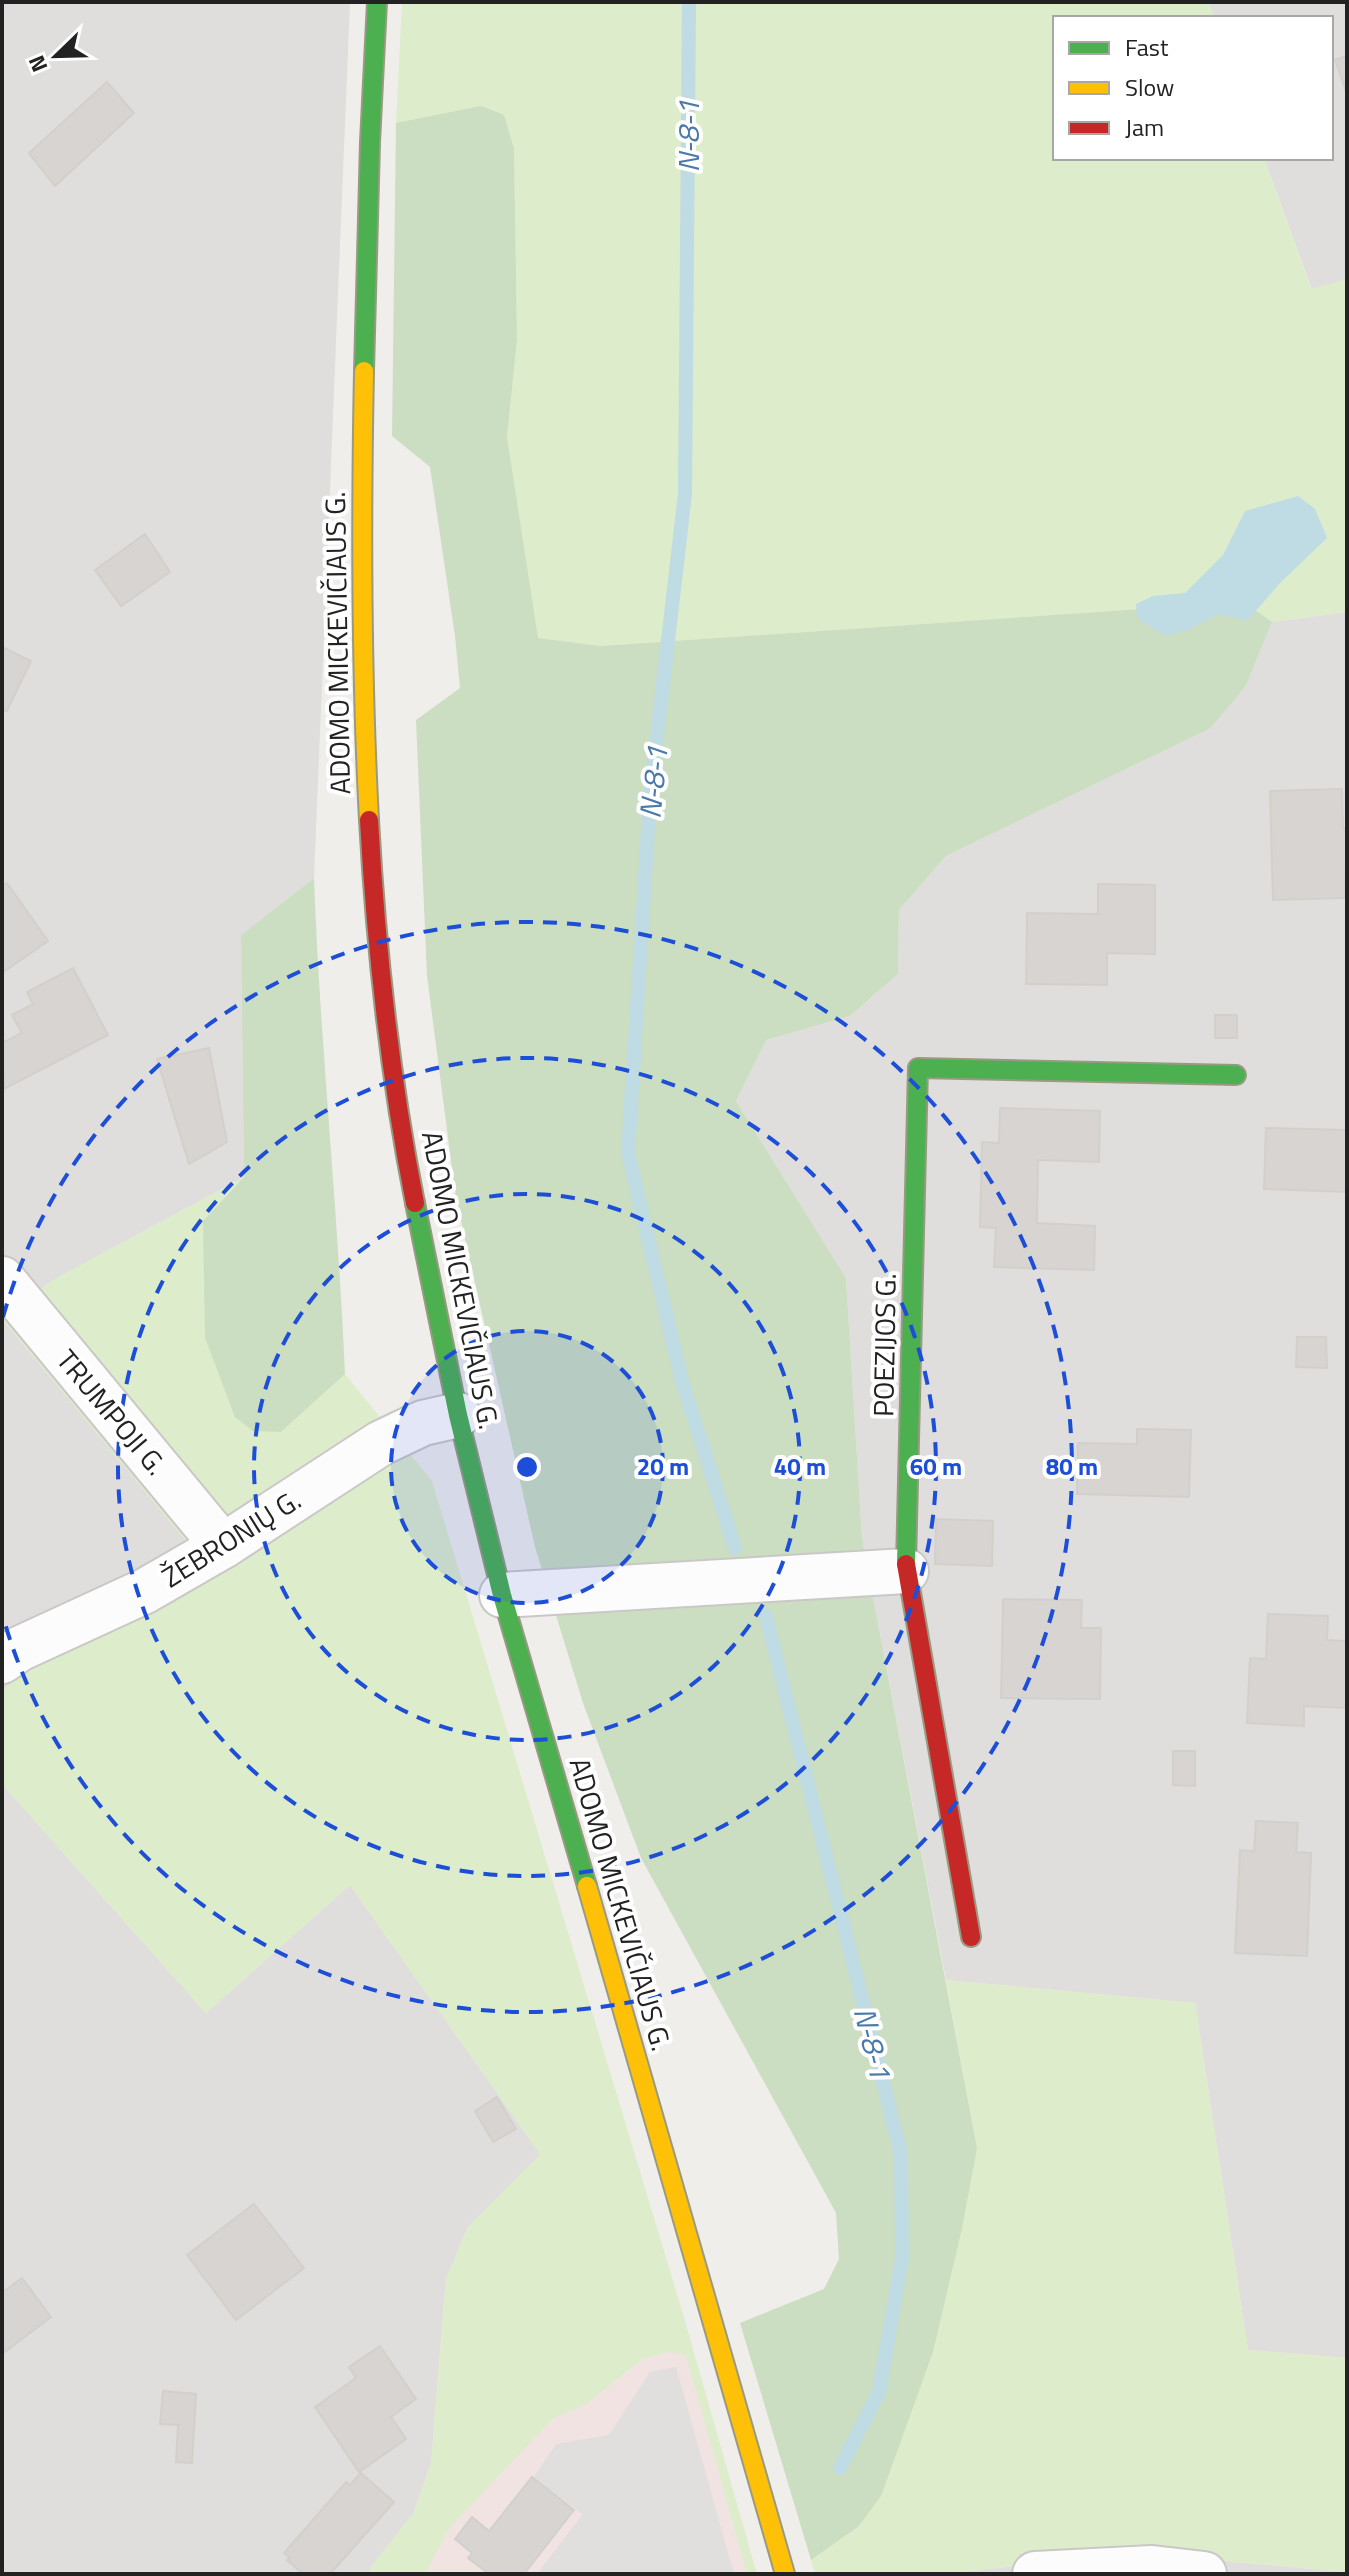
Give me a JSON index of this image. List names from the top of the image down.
{
  "streets": {
    "main road": ["ADOMO MICKEVIČIAUS G.", "POEZIJOS G."],
    "street": ["TRUMPOJI G.", "ŽEBRONIŲ G."]
  },
  "crossings": [
    ["ADOMO MICKEVIČIAUS G.", "ŽEBRONIŲ G."],
    ["TRUMPOJI G.", "ŽEBRONIŲ G."]
  ],
  "water": ["N-8-1"],
  "legend": ["Fast", "Slow", "Jam"],
  "north": "bottom left",
  "rings": [
    "20 m",
    "40 m",
    "60 m",
    "80 m"
  ]
}
